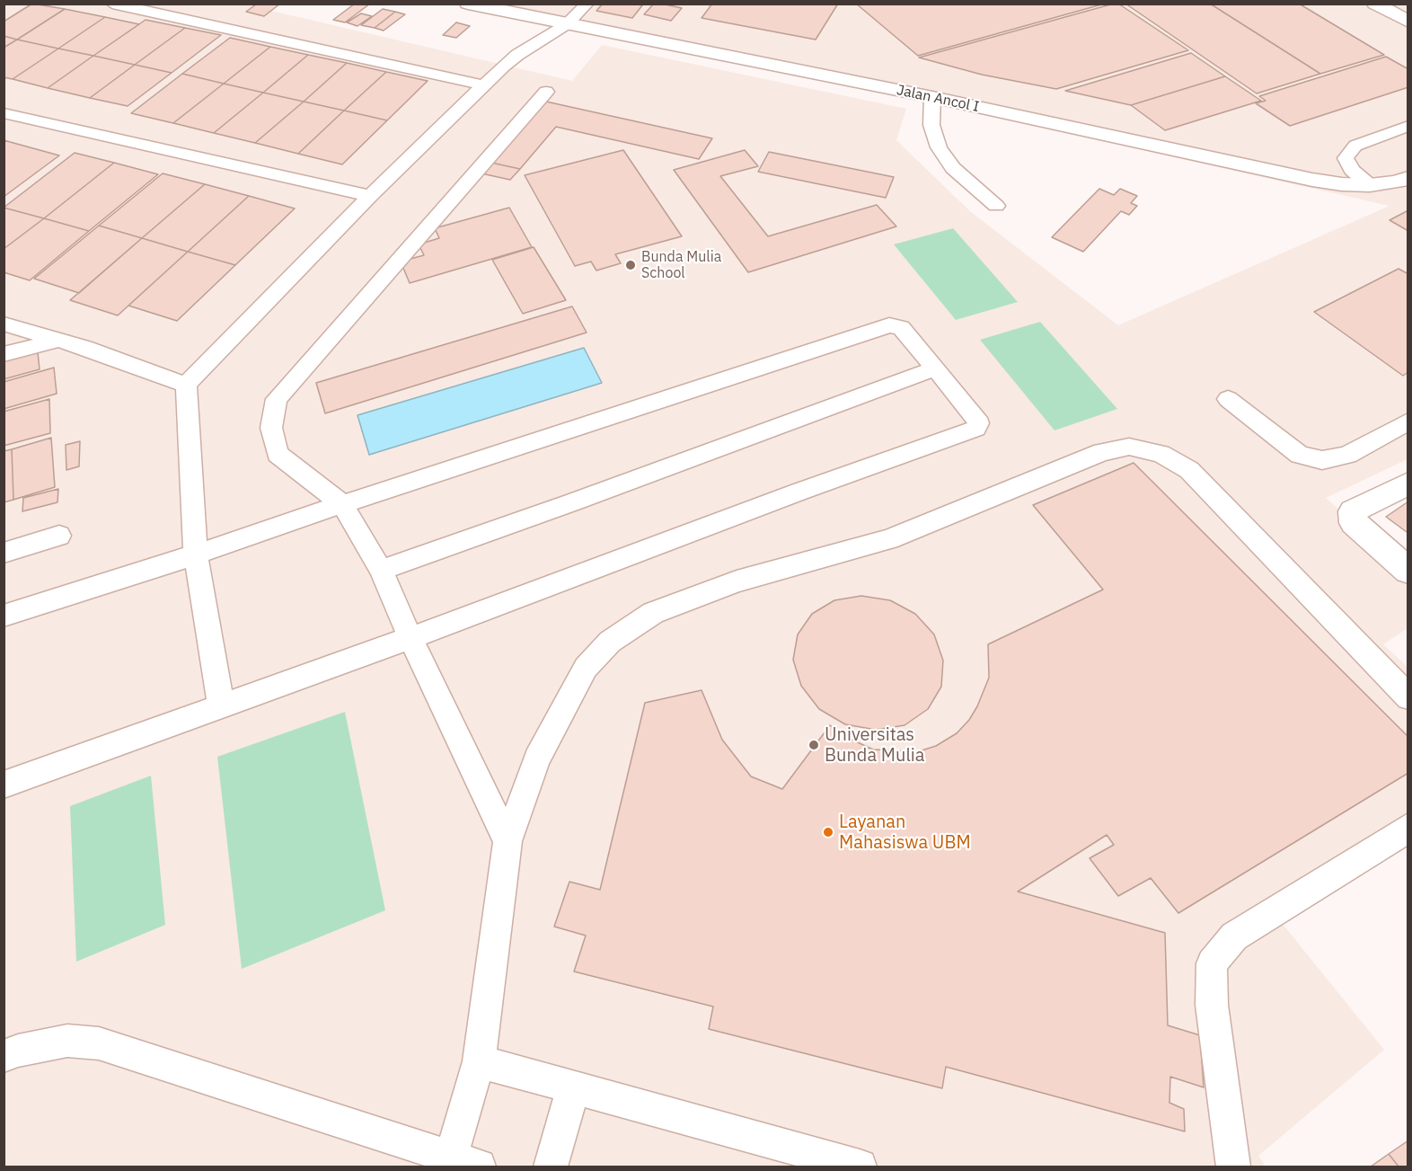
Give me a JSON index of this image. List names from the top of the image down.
{
  "streets": {
    "street": ["Jalan Ancol I"]
  },
  "places": ["Bunda Mulia School", "Universitas Bunda Mulia", "Layanan Mahasiswa UBM"]
}
